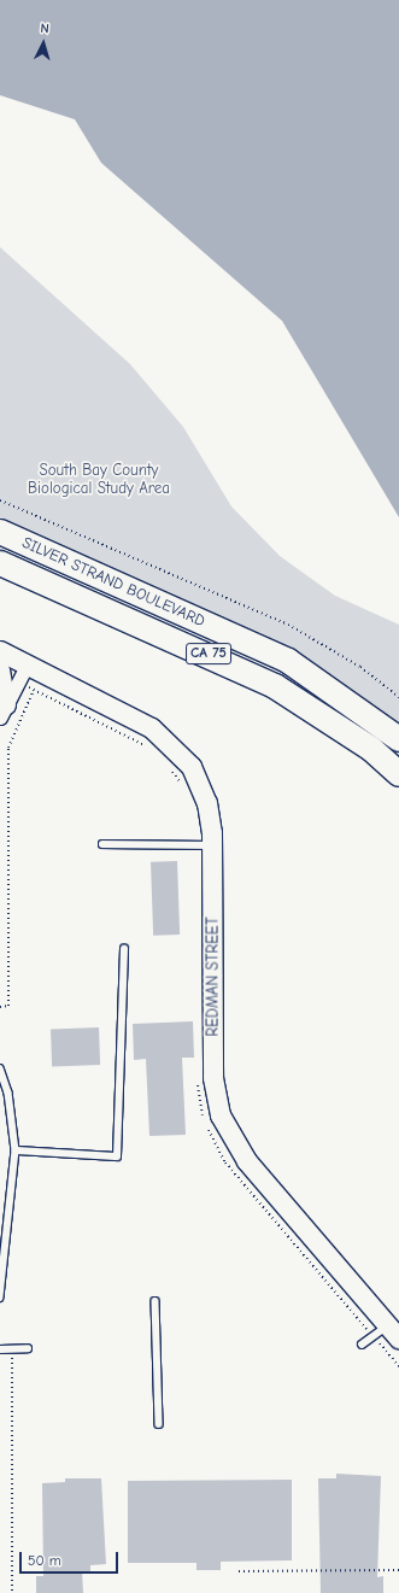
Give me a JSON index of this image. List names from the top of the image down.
{
  "streets": {
    "highway": ["SILVER STRAND BOULEVARD", "CA 75"],
    "street": ["REDMAN STREET"]
  },
  "parks": ["South Bay County Biological Study Area"],
  "scale_bar": "50 m",
  "north": "top"
}
